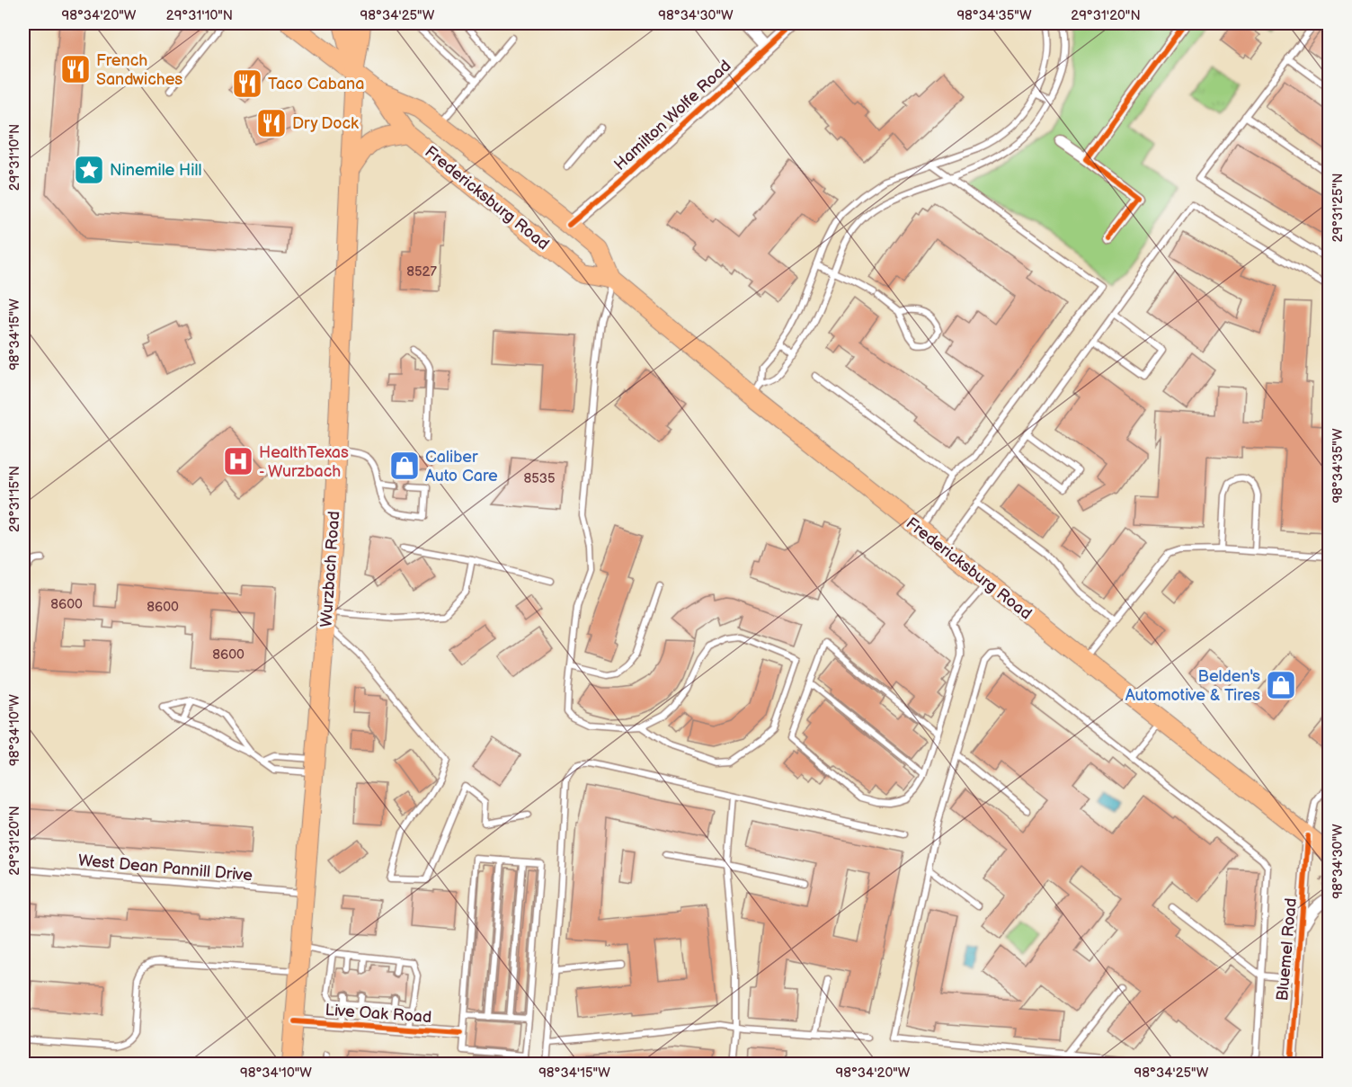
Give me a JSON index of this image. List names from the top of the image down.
{
  "streets": {
    "main road": ["Fredericksburg Road", "Wurzbach Road"],
    "street": ["Hamilton Wolfe Road", "Bluemel Road", "Live Oak Road"],
    "lane": ["West Dean Pannill Drive"]
  },
  "crossings": [
    ["Hamilton Wolfe Road", "Fredericksburg Road"],
    ["Fredericksburg Road", "Wurzbach Road"],
    ["Fredericksburg Road", "Bluemel Road"],
    ["Wurzbach Road", "West Dean Pannill Drive"],
    ["Wurzbach Road", "Live Oak Road"]
  ],
  "places": {
    "restaurant": ["French Sandwiches", "Taco Cabana", "Dry Dock"],
    "place": ["Ninemile Hill"],
    "hospital": ["HealthTexas - Wurzbach"],
    "shop": ["Caliber Auto Care", "Belden's Automotive & Tires"]
  },
  "house_numbers": [
    "8527",
    "8535",
    "8600",
    "8600",
    "8600"
  ],
  "coordinates": [
    "98°34'20\"W",
    "29°31'10\"N",
    "98°34'25\"W",
    "98°34'30\"W",
    "98°34'35\"W",
    "29°31'20\"N",
    "29°31'25\"N",
    "98°34'15\"W",
    "29°31'15\"N",
    "98°34'10\"W"
  ]
}
